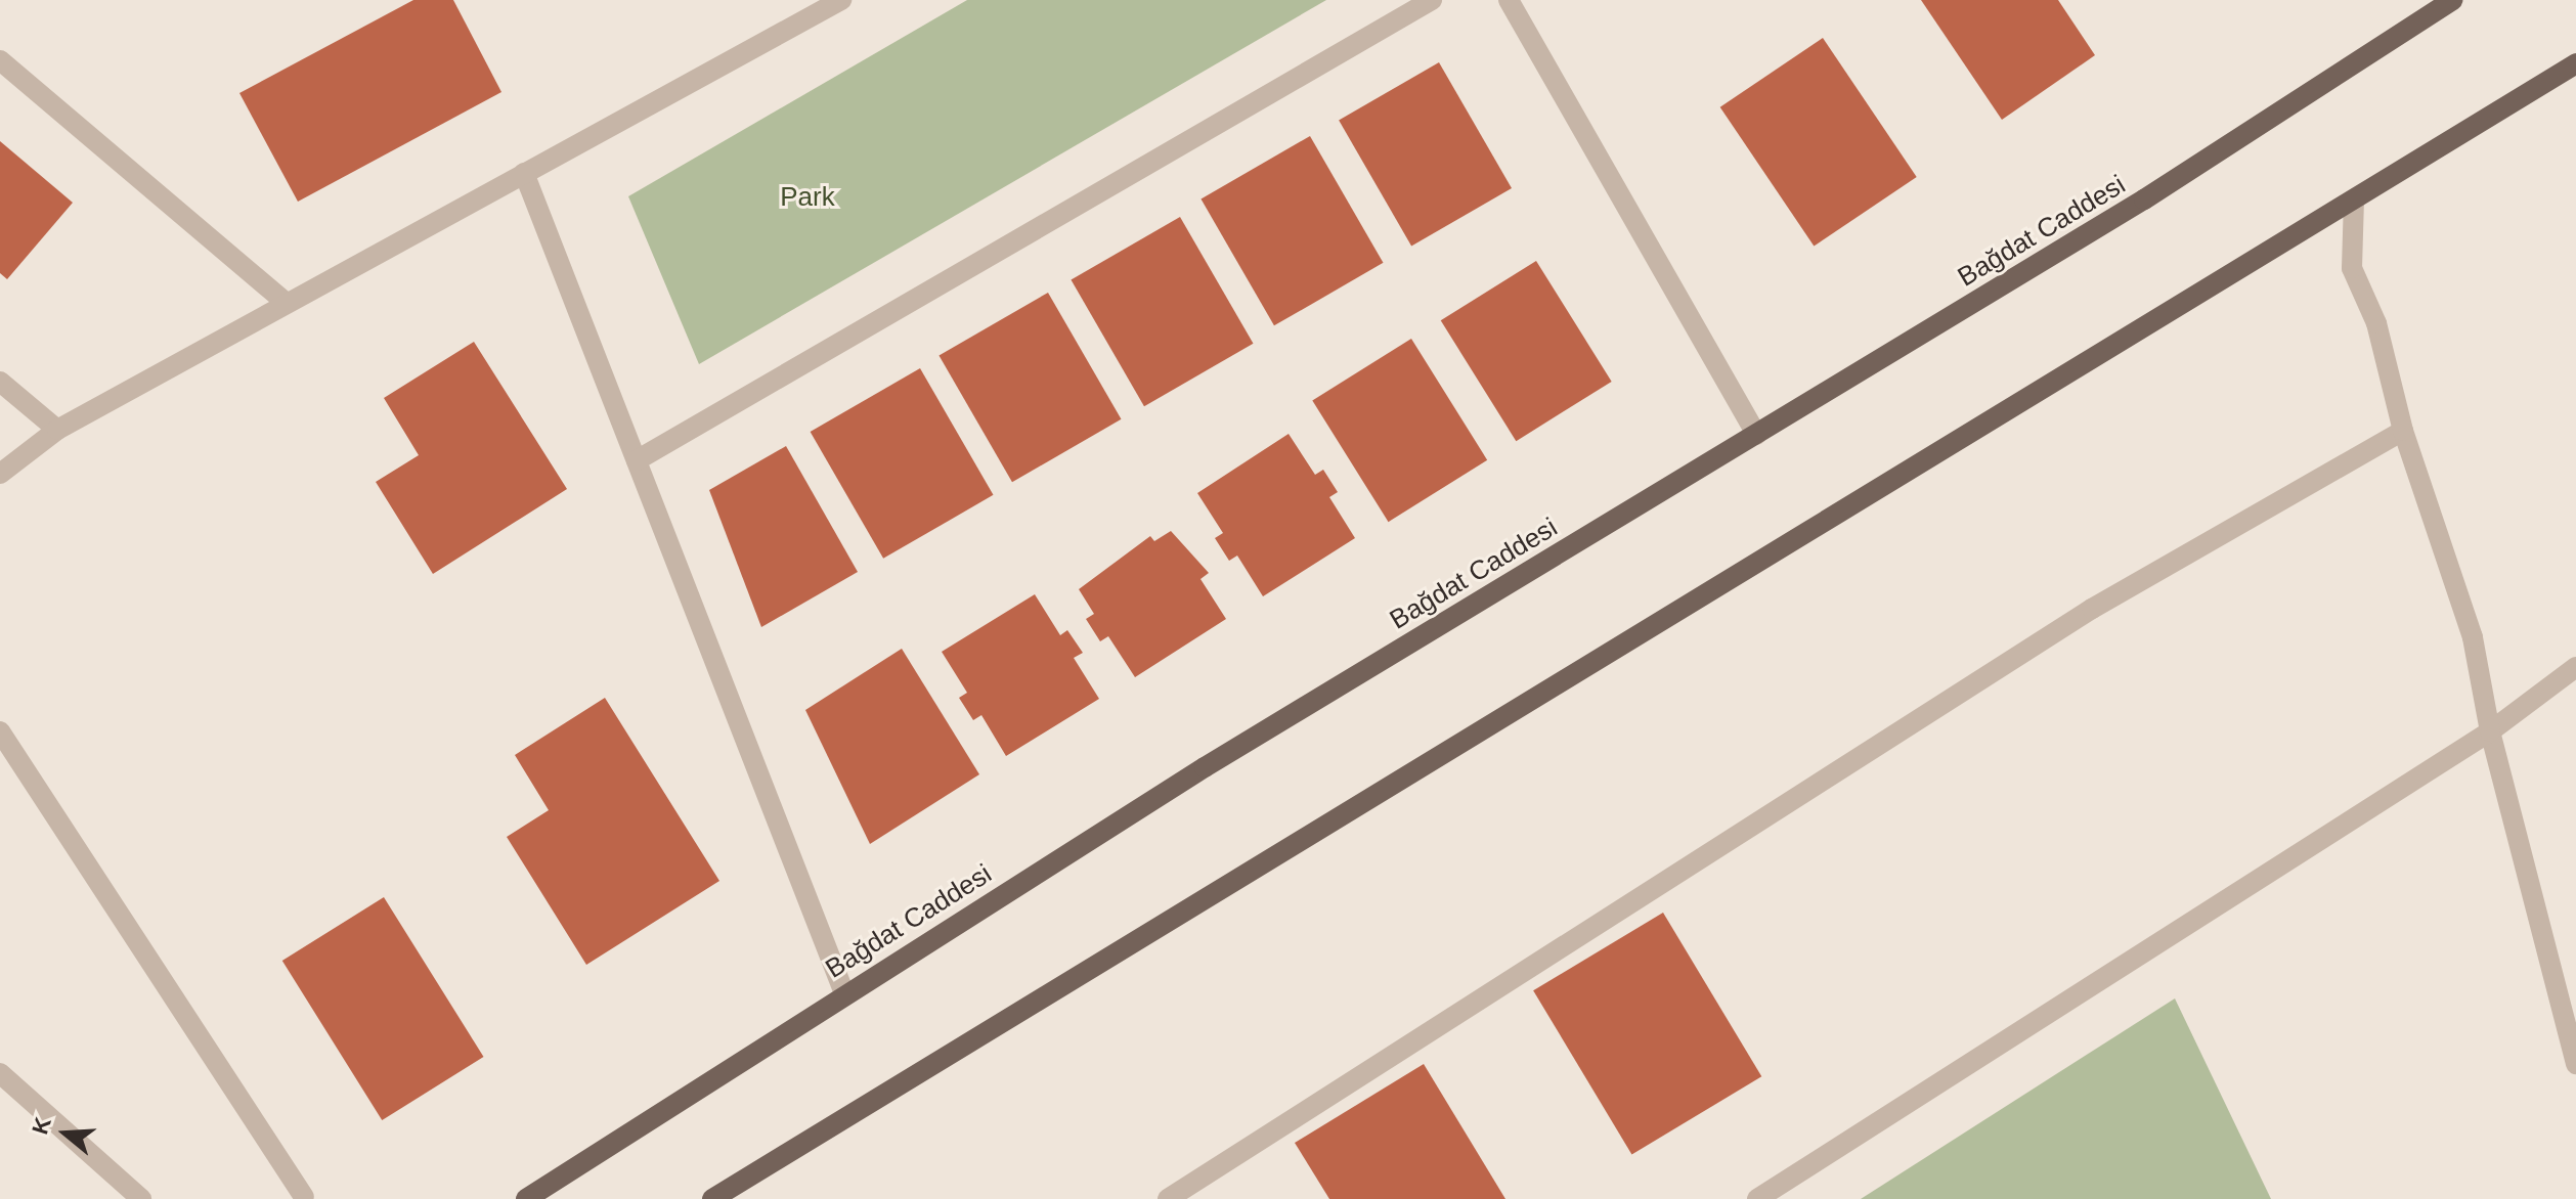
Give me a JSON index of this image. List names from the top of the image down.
{
  "streets": {
    "main road": ["Bağdat Caddesi"]
  },
  "parks": ["Park"],
  "north": "left"
}
